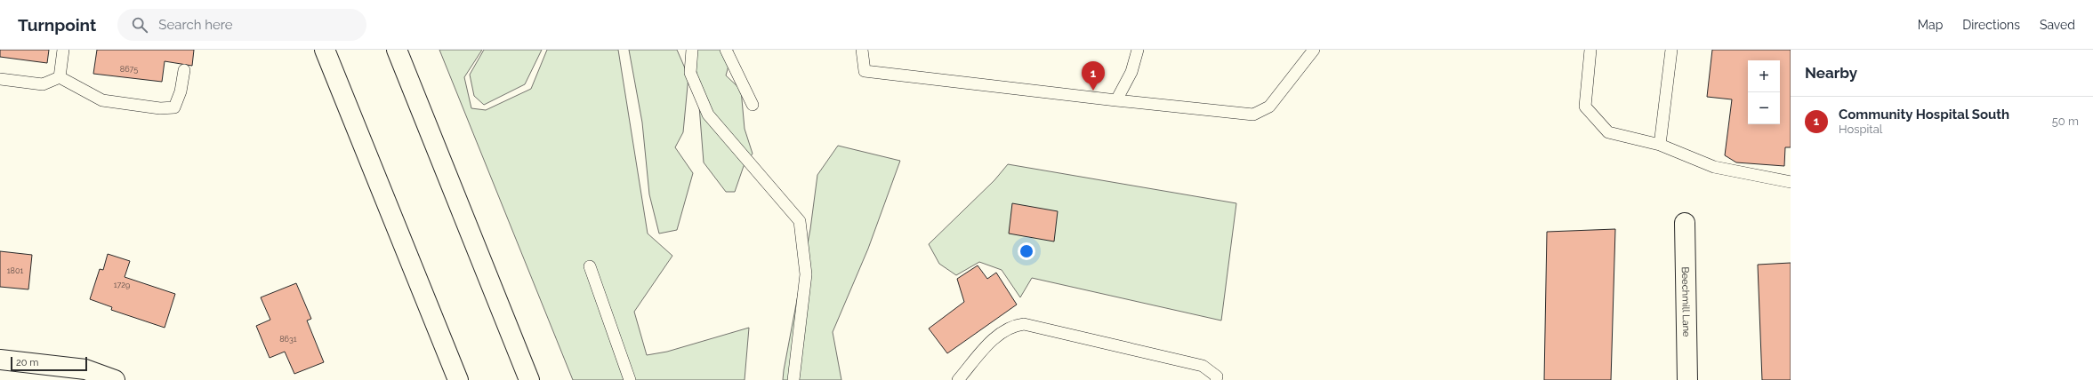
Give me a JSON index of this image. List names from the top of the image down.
{
  "streets": {
    "main road": ["Beechmill Lane"]
  },
  "house_numbers": [
    "8675",
    "1801",
    "1729",
    "8631"
  ],
  "scale_bar": "20 m",
  "page": {
    "header": "Turnpoint",
    "search": "Search here",
    "nav": ["Map", "Directions", "Saved"],
    "heading": "Nearby",
    "map_buttons": ["+", "−"],
    "pins": "1",
    "list": [
      {
        "mark": "1",
        "name": "Community Hospital South",
        "note": "Hospital",
        "value": "50 m"
      }
    ],
    "scale": "20 m"
  }
}
